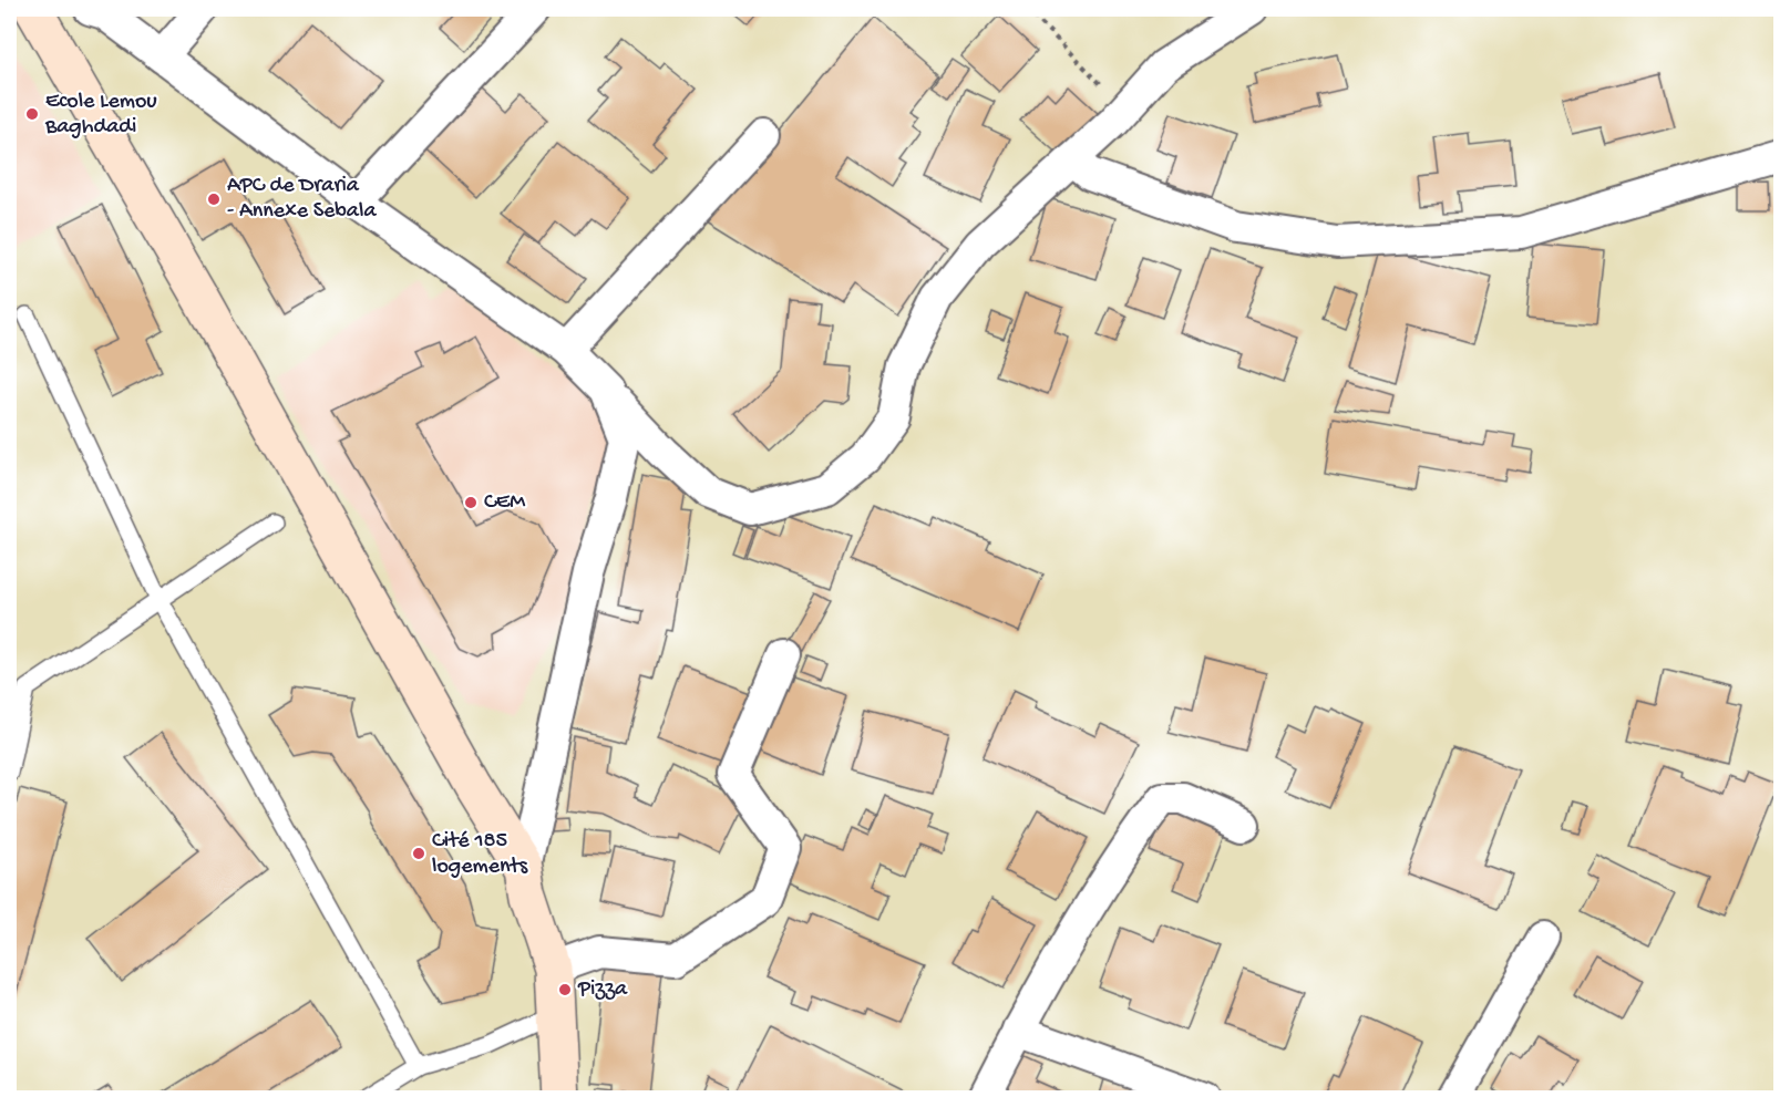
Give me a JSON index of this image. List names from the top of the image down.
{
  "places": [
    "Ecole Lemou Baghdadi",
    "APC de Draria - Annexe Sebala",
    "CEM",
    "Cité 185 logements",
    "Pizza"
  ]
}
